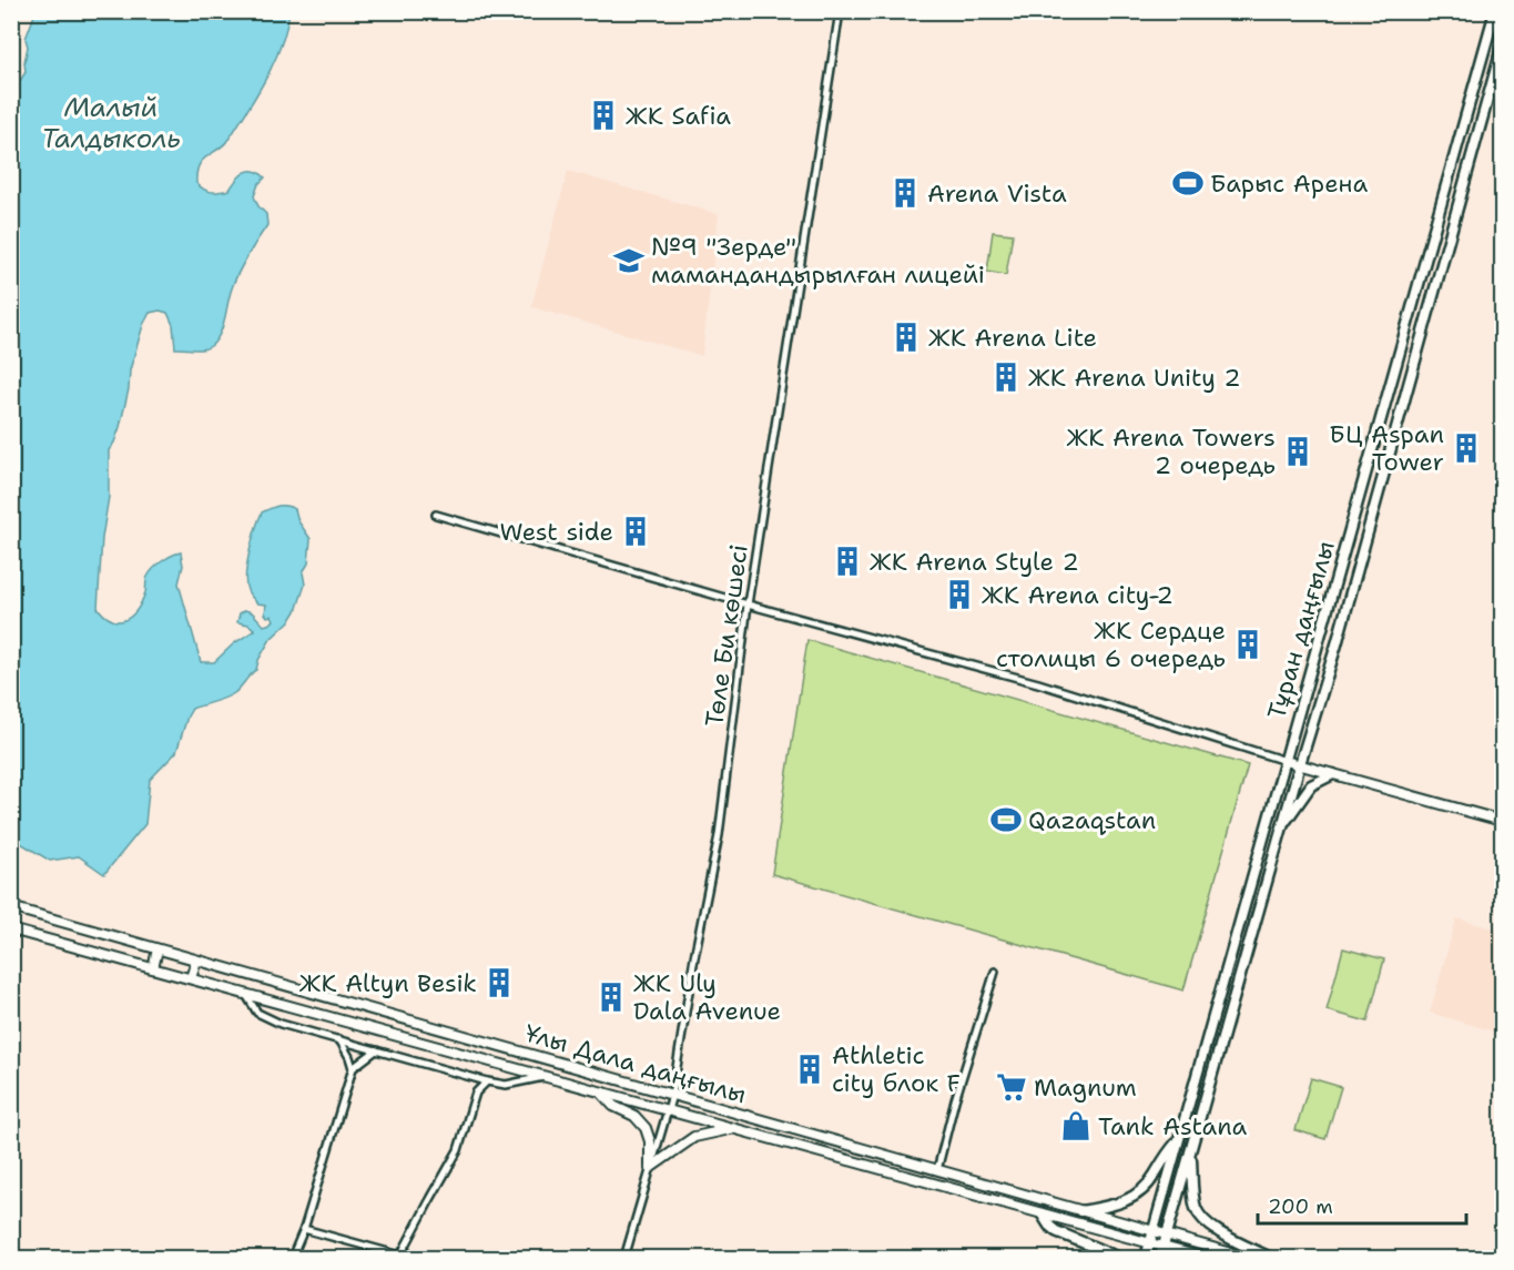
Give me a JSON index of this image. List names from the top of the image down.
{
  "streets": {
    "main road": ["Тұран даңғылы"],
    "street": ["Төле Би көшесі", "Ұлы Дала даңғылы"]
  },
  "crossings": [
    ["Тұран даңғылы", "Ұлы Дала даңғылы"],
    ["Төле Би көшесі", "Ұлы Дала даңғылы"]
  ],
  "water": ["Малый Талдыколь"],
  "places": {
    "building": [
      "ЖК Safia",
      "Arena Vista",
      "ЖК Arena Lite",
      "ЖК Arena Unity 2",
      "БЦ Aspan Tower",
      "ЖК Arena Towers 2 очередь",
      "West side",
      "ЖК Arena Style 2",
      "ЖК Arena city-2",
      "ЖК Сердце столицы 6 очередь",
      "ЖК Altyn Besik",
      "ЖК Uly Dala Avenue",
      "Athletic city блок F"
    ],
    "sports": ["Барыс Арена", "Qazaqstan"],
    "school or university": ["№9 \"Зерде\" мамандандырылған лицейі"],
    "supermarket": ["Magnum"],
    "shop": ["Tank Astana"]
  },
  "scale_bar": "200 m"
}
